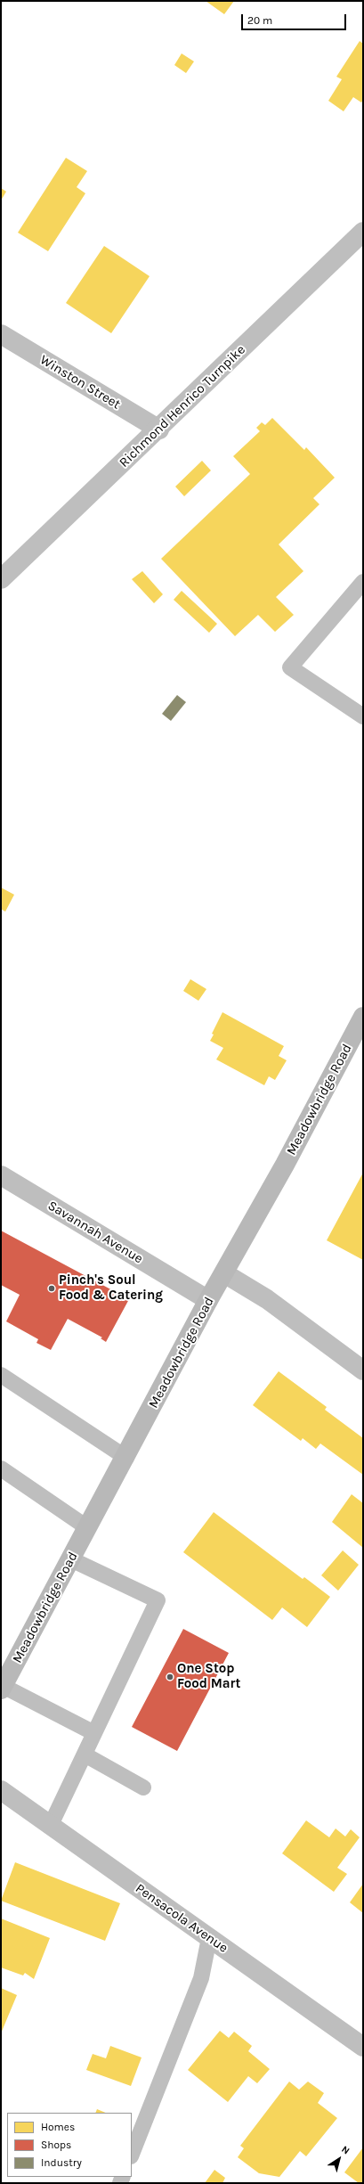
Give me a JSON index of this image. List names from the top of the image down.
{
  "streets": {
    "main road": ["Meadowbridge Road"],
    "street": [
      "Winston Street",
      "Richmond Henrico Turnpike",
      "Savannah Avenue",
      "Pensacola Avenue"
    ]
  },
  "crossings": [
    ["Winston Street", "Richmond Henrico Turnpike"],
    ["Meadowbridge Road", "Savannah Avenue"]
  ],
  "places": ["Pinch's Soul Food & Catering", "One Stop Food Mart"],
  "legend": ["Homes", "Shops", "Industry"],
  "scale_bar": "20 m",
  "north": "top right"
}
